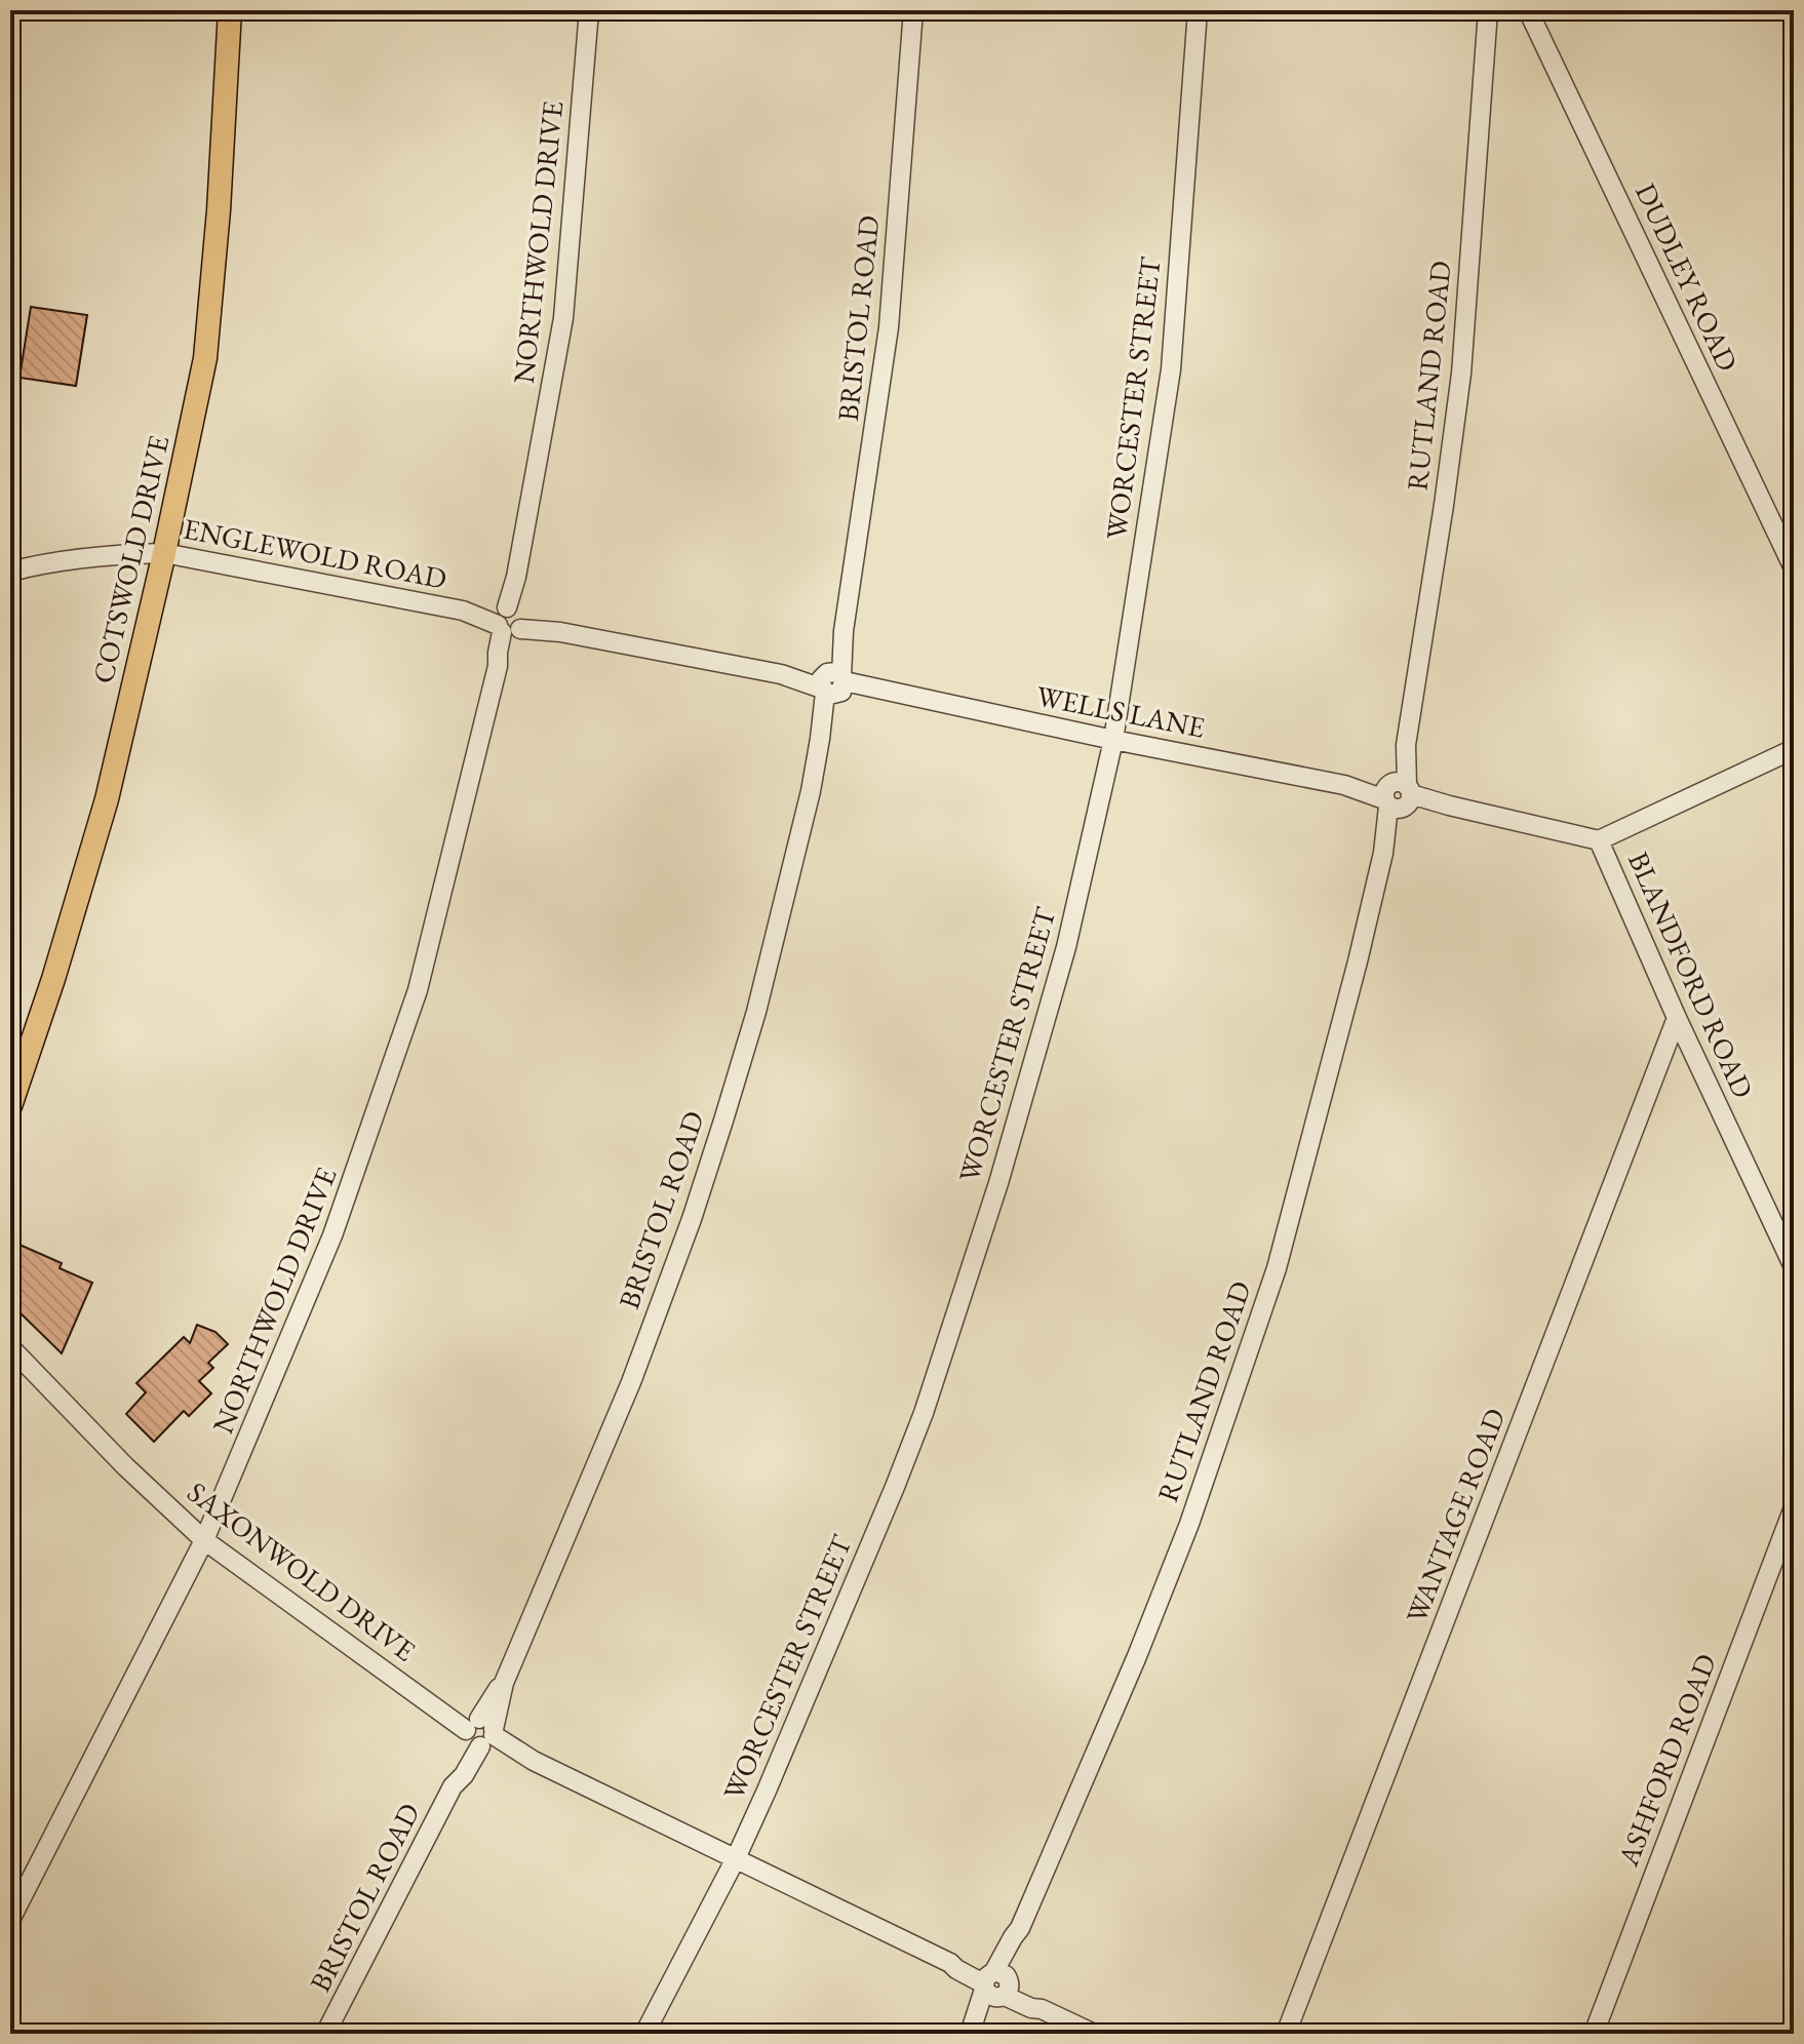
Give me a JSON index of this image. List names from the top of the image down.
{
  "streets": {
    "main road": ["COTSWOLD DRIVE"],
    "street": [
      "NORTHWOLD DRIVE",
      "DUDLEY ROAD",
      "BRISTOL ROAD",
      "RUTLAND ROAD",
      "WORCESTER STREET",
      "ENGLEWOLD ROAD",
      "WELLS LANE",
      "BLANDFORD ROAD",
      "WANTAGE ROAD",
      "SAXONWOLD DRIVE",
      "ASHFORD ROAD"
    ]
  },
  "crossings": [
    ["NORTHWOLD DRIVE", "ENGLEWOLD ROAD"],
    ["NORTHWOLD DRIVE", "SAXONWOLD DRIVE"],
    ["BRISTOL ROAD", "ENGLEWOLD ROAD"],
    ["BRISTOL ROAD", "WELLS LANE"],
    ["BRISTOL ROAD", "SAXONWOLD DRIVE"],
    ["RUTLAND ROAD", "WELLS LANE"],
    ["RUTLAND ROAD", "SAXONWOLD DRIVE"],
    ["WORCESTER STREET", "WELLS LANE"],
    ["WORCESTER STREET", "SAXONWOLD DRIVE"],
    ["ENGLEWOLD ROAD", "COTSWOLD DRIVE"],
    ["ENGLEWOLD ROAD", "WELLS LANE"],
    ["WELLS LANE", "BLANDFORD ROAD"],
    ["BLANDFORD ROAD", "WANTAGE ROAD"]
  ]
}
